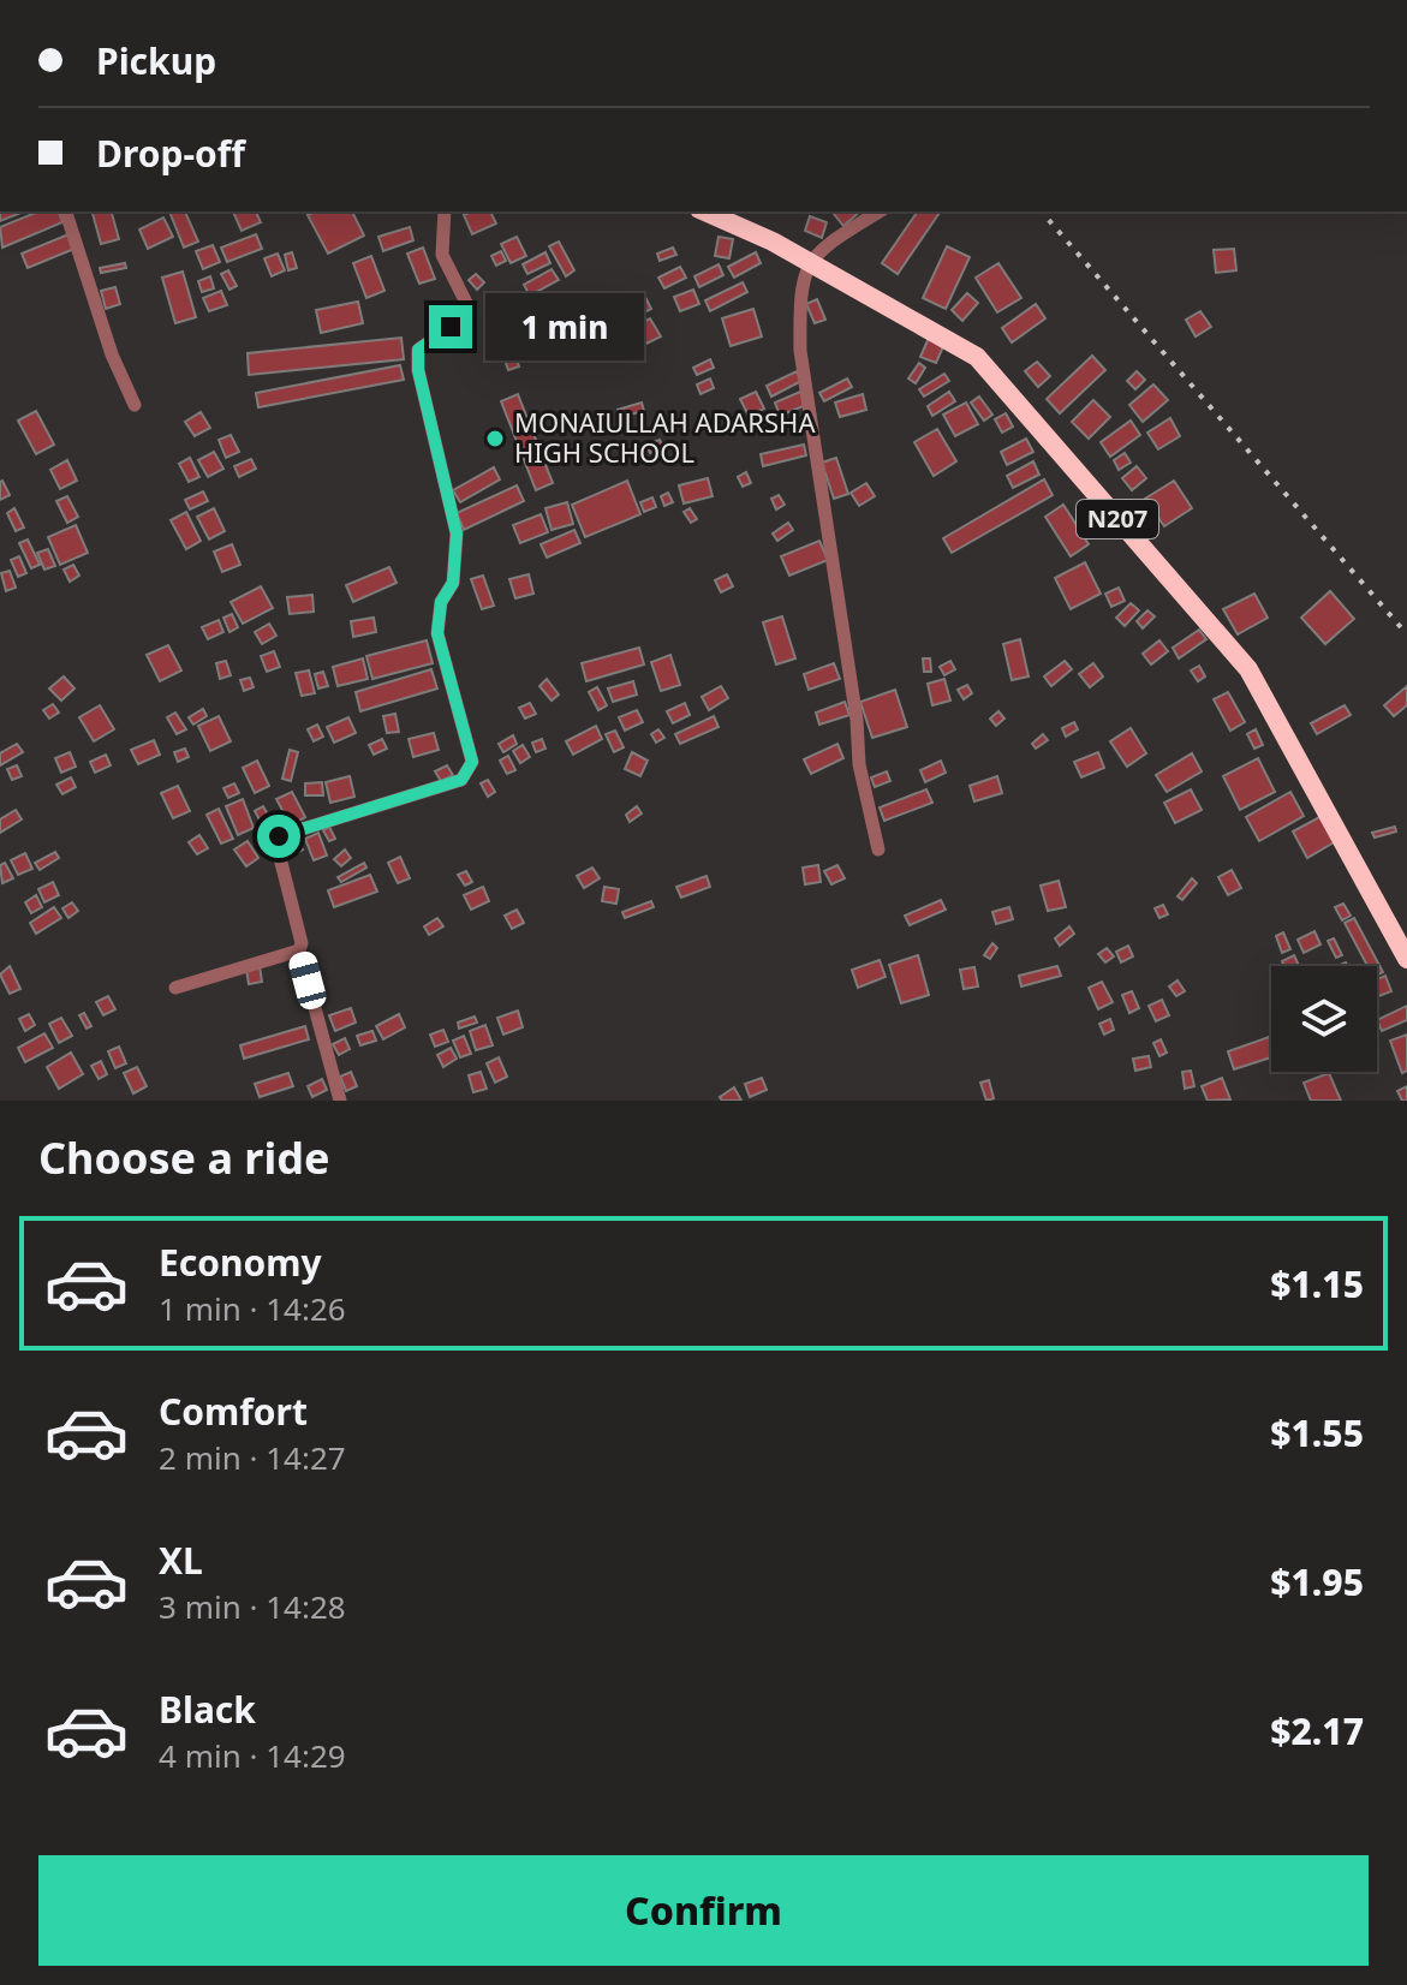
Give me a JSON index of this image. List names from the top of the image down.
{
  "streets": {
    "highway": ["N207"]
  },
  "places": ["MONAIULLAH ADARSHA HIGH SCHOOL"],
  "page": {
    "banner": ["Pickup", "Drop-off"],
    "bubble": "1 min",
    "heading": "Choose a ride",
    "list": [
      {
        "name": "Economy",
        "note": "1 min · 14:26",
        "value": "$1.15"
      },
      {
        "name": "Comfort",
        "note": "2 min · 14:27",
        "value": "$1.55"
      },
      {
        "name": "XL",
        "note": "3 min · 14:28",
        "value": "$1.95"
      },
      {
        "name": "Black",
        "note": "4 min · 14:29",
        "value": "$2.17"
      }
    ],
    "buttons": "Confirm"
  }
}
